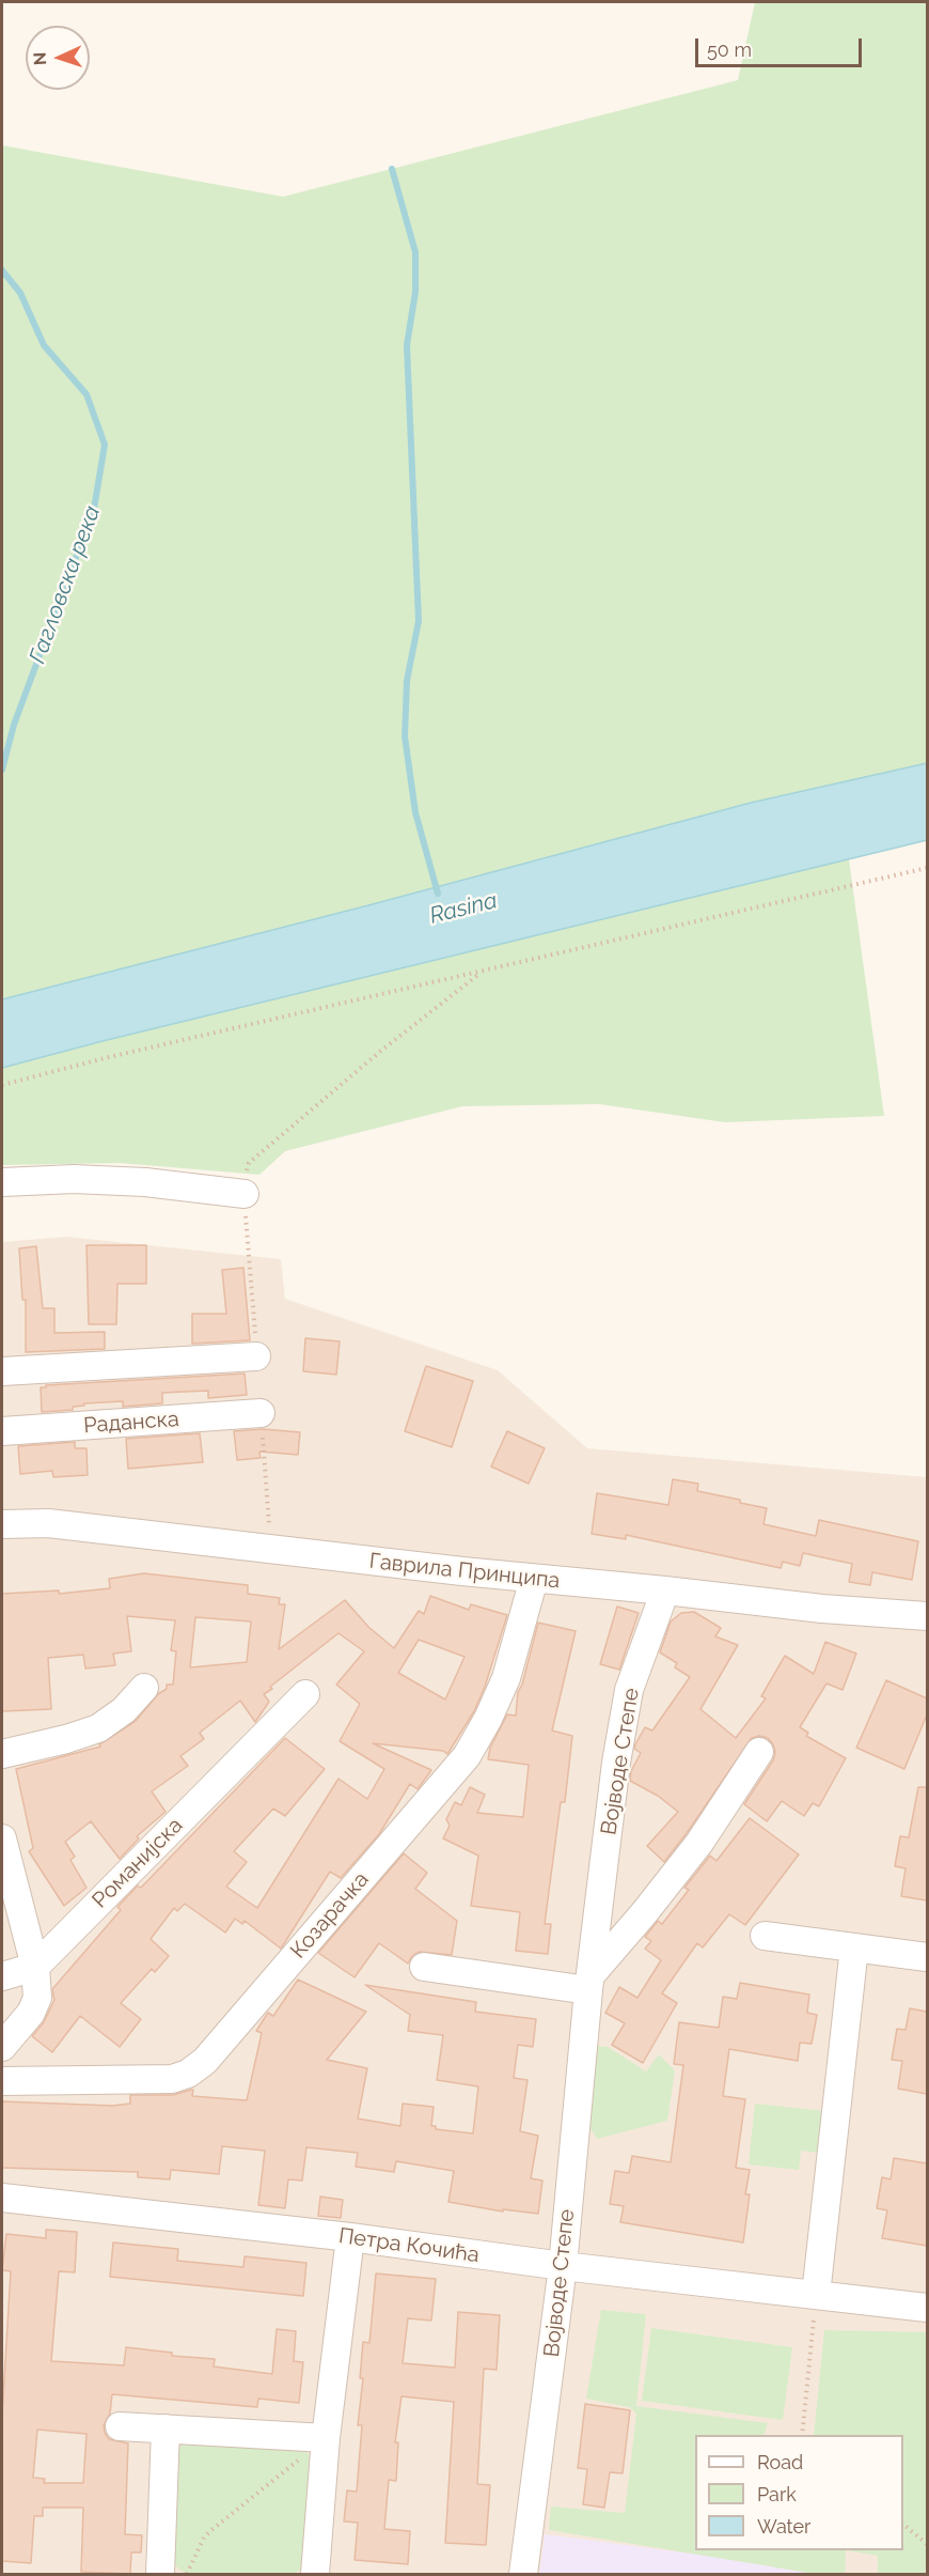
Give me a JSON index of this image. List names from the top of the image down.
{
  "streets": {
    "street": [
      "Раданска",
      "Гаврила Принципа",
      "Војводе Степе",
      "Романијска",
      "Козарачка",
      "Петра Кочића"
    ]
  },
  "crossings": [
    ["Гаврила Принципа", "Војводе Степе"],
    ["Гаврила Принципа", "Козарачка"],
    ["Војводе Степе", "Петра Кочића"]
  ],
  "water": ["Гагловска река", "Rasina"],
  "legend": ["Road", "Park", "Water"],
  "scale_bar": "50 m",
  "north": "left"
}
